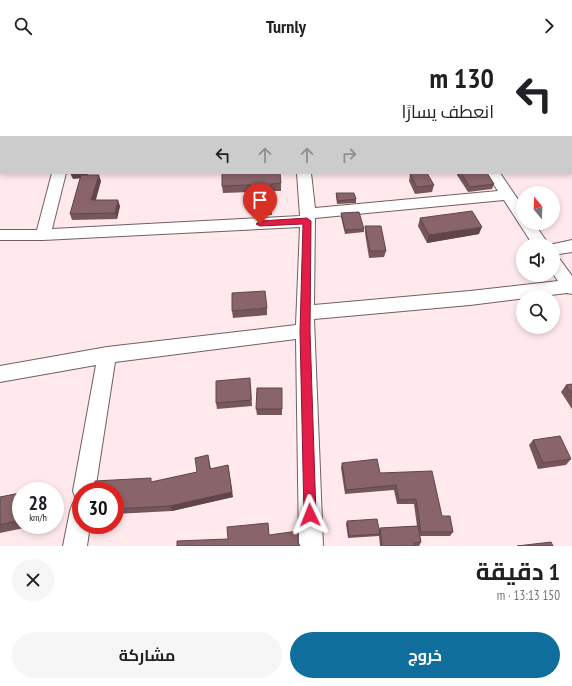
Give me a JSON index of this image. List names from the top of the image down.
{
  "north": "top",
  "page": {
    "header": "Turnly",
    "turn": ["130 m", "انعطف يسارًا"],
    "speed": "28 km/h",
    "limit": "30",
    "heading": ["1 دقيقة", "150 m · 13:13"],
    "buttons": ["خروج", "مشاركة"]
  }
}
